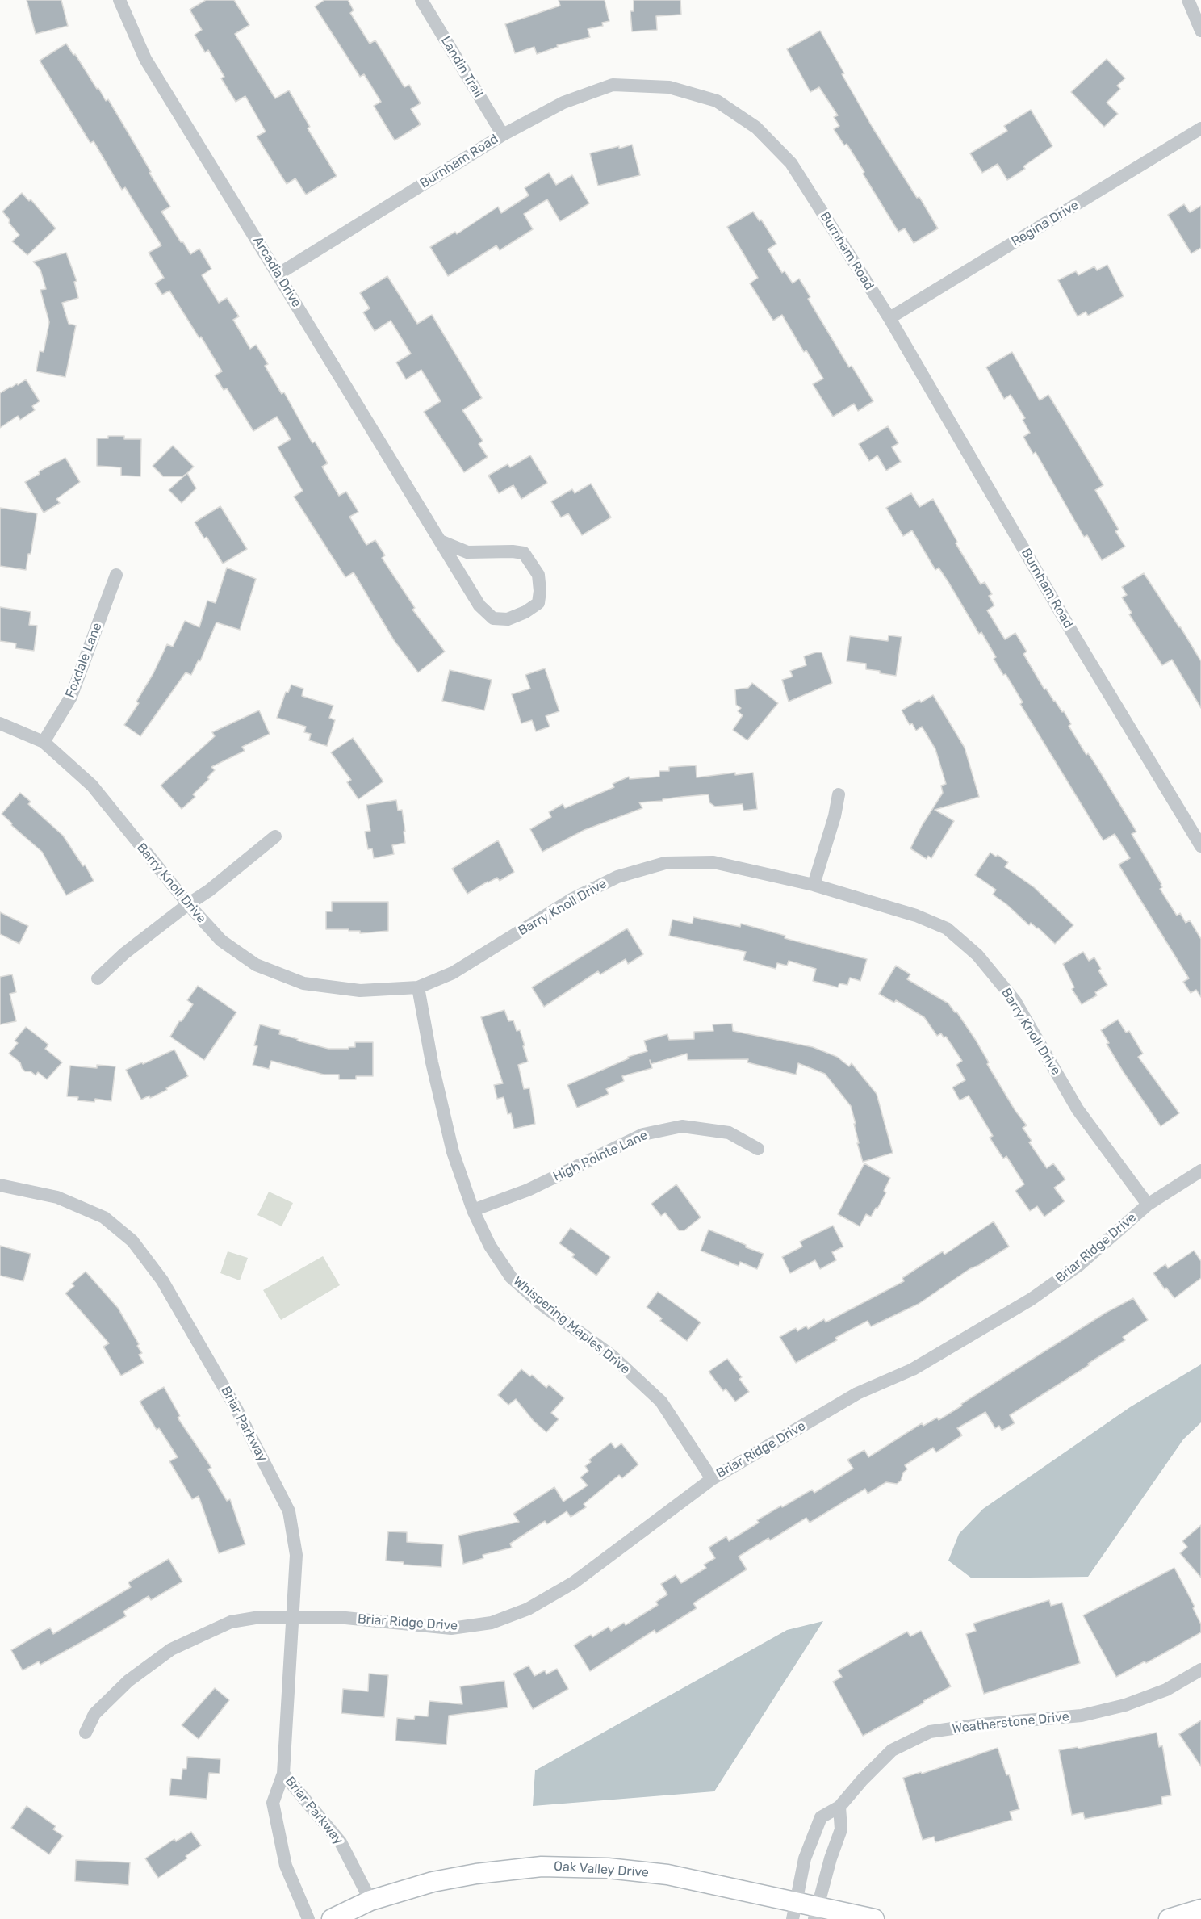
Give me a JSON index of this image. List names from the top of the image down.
{
  "streets": {
    "street": [
      "Landin Trail",
      "Burnham Road",
      "Regina Drive",
      "Arcadia Drive",
      "Foxdale Lane",
      "Barry Knoll Drive",
      "High Pointe Lane",
      "Briar Ridge Drive",
      "Whispering Maples Drive",
      "Briar Parkway",
      "Weatherstone Drive",
      "Oak Valley Drive"
    ]
  },
  "crossings": [
    ["Landin Trail", "Burnham Road"],
    ["Burnham Road", "Regina Drive"],
    ["Burnham Road", "Arcadia Drive"],
    ["Foxdale Lane", "Barry Knoll Drive"],
    ["Barry Knoll Drive", "Briar Ridge Drive"],
    ["Barry Knoll Drive", "Whispering Maples Drive"],
    ["High Pointe Lane", "Whispering Maples Drive"],
    ["Briar Ridge Drive", "Whispering Maples Drive"],
    ["Briar Ridge Drive", "Briar Parkway"],
    ["Briar Parkway", "Oak Valley Drive"],
    ["Weatherstone Drive", "Oak Valley Drive"]
  ]
}
